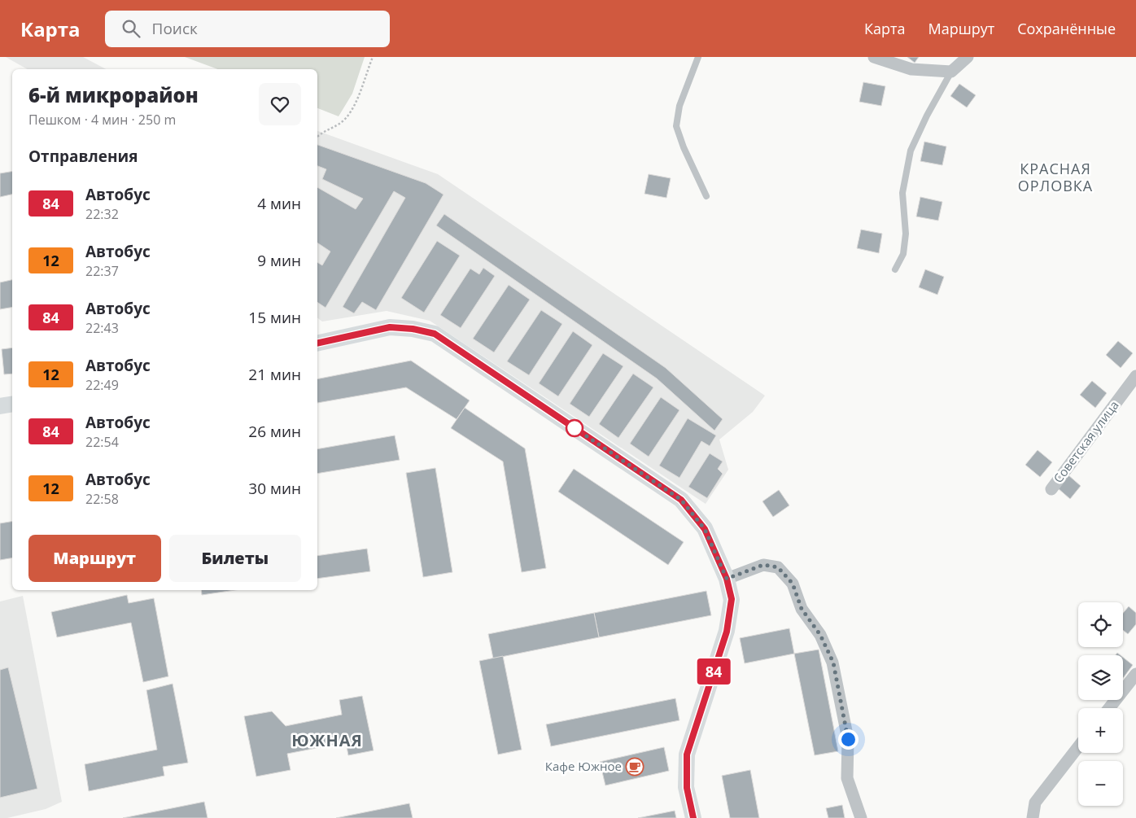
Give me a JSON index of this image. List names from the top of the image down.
{
  "streets": {
    "street": ["Советская улица"]
  },
  "districts": ["КРАСНАЯ ОРЛОВКА", "ЮЖНАЯ"],
  "places": {
    "cafe": ["Кафе Южное"]
  },
  "lines": ["bus line 84"],
  "page": {
    "header": "Карта",
    "search": "Поиск",
    "nav": ["Карта", "Маршрут", "Сохранённые"],
    "on_map": "84",
    "heading": [
      ["6-й микрорайон", "Пешком · 4 мин · 250 m"],
      "Отправления"
    ],
    "list": [
      {
        "mark": "84",
        "name": "Автобус",
        "note": "22:32",
        "value": "4 мин"
      },
      {
        "mark": "12",
        "name": "Автобус",
        "note": "22:37",
        "value": "9 мин"
      },
      {
        "mark": "84",
        "name": "Автобус",
        "note": "22:43",
        "value": "15 мин"
      },
      {
        "mark": "12",
        "name": "Автобус",
        "note": "22:49",
        "value": "21 мин"
      },
      {
        "mark": "84",
        "name": "Автобус",
        "note": "22:54",
        "value": "26 мин"
      },
      {
        "mark": "12",
        "name": "Автобус",
        "note": "22:58",
        "value": "30 мин"
      }
    ],
    "buttons": ["Маршрут", "Билеты"],
    "map_buttons": ["+", "−"]
  }
}
